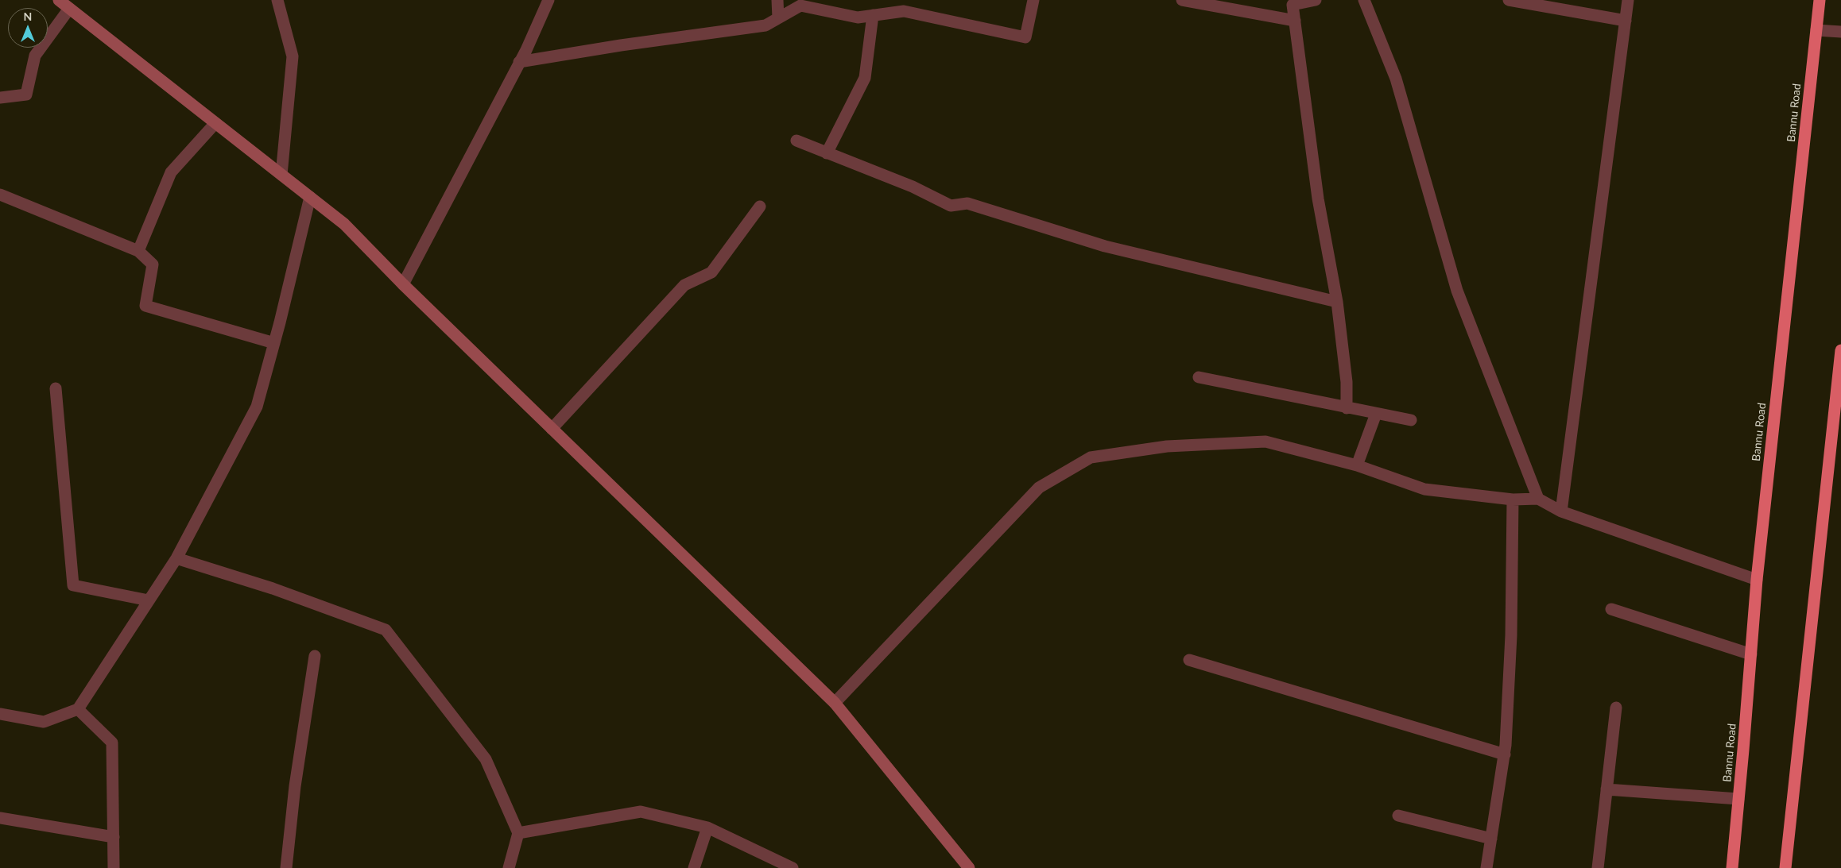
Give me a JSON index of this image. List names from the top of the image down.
{
  "streets": {
    "highway": ["Bannu Road"]
  },
  "north": "top"
}
